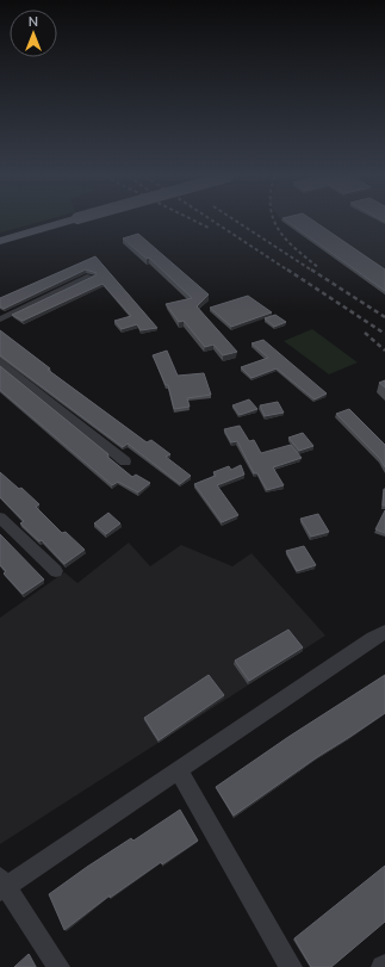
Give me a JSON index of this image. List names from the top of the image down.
{
  "north": "top"
}
